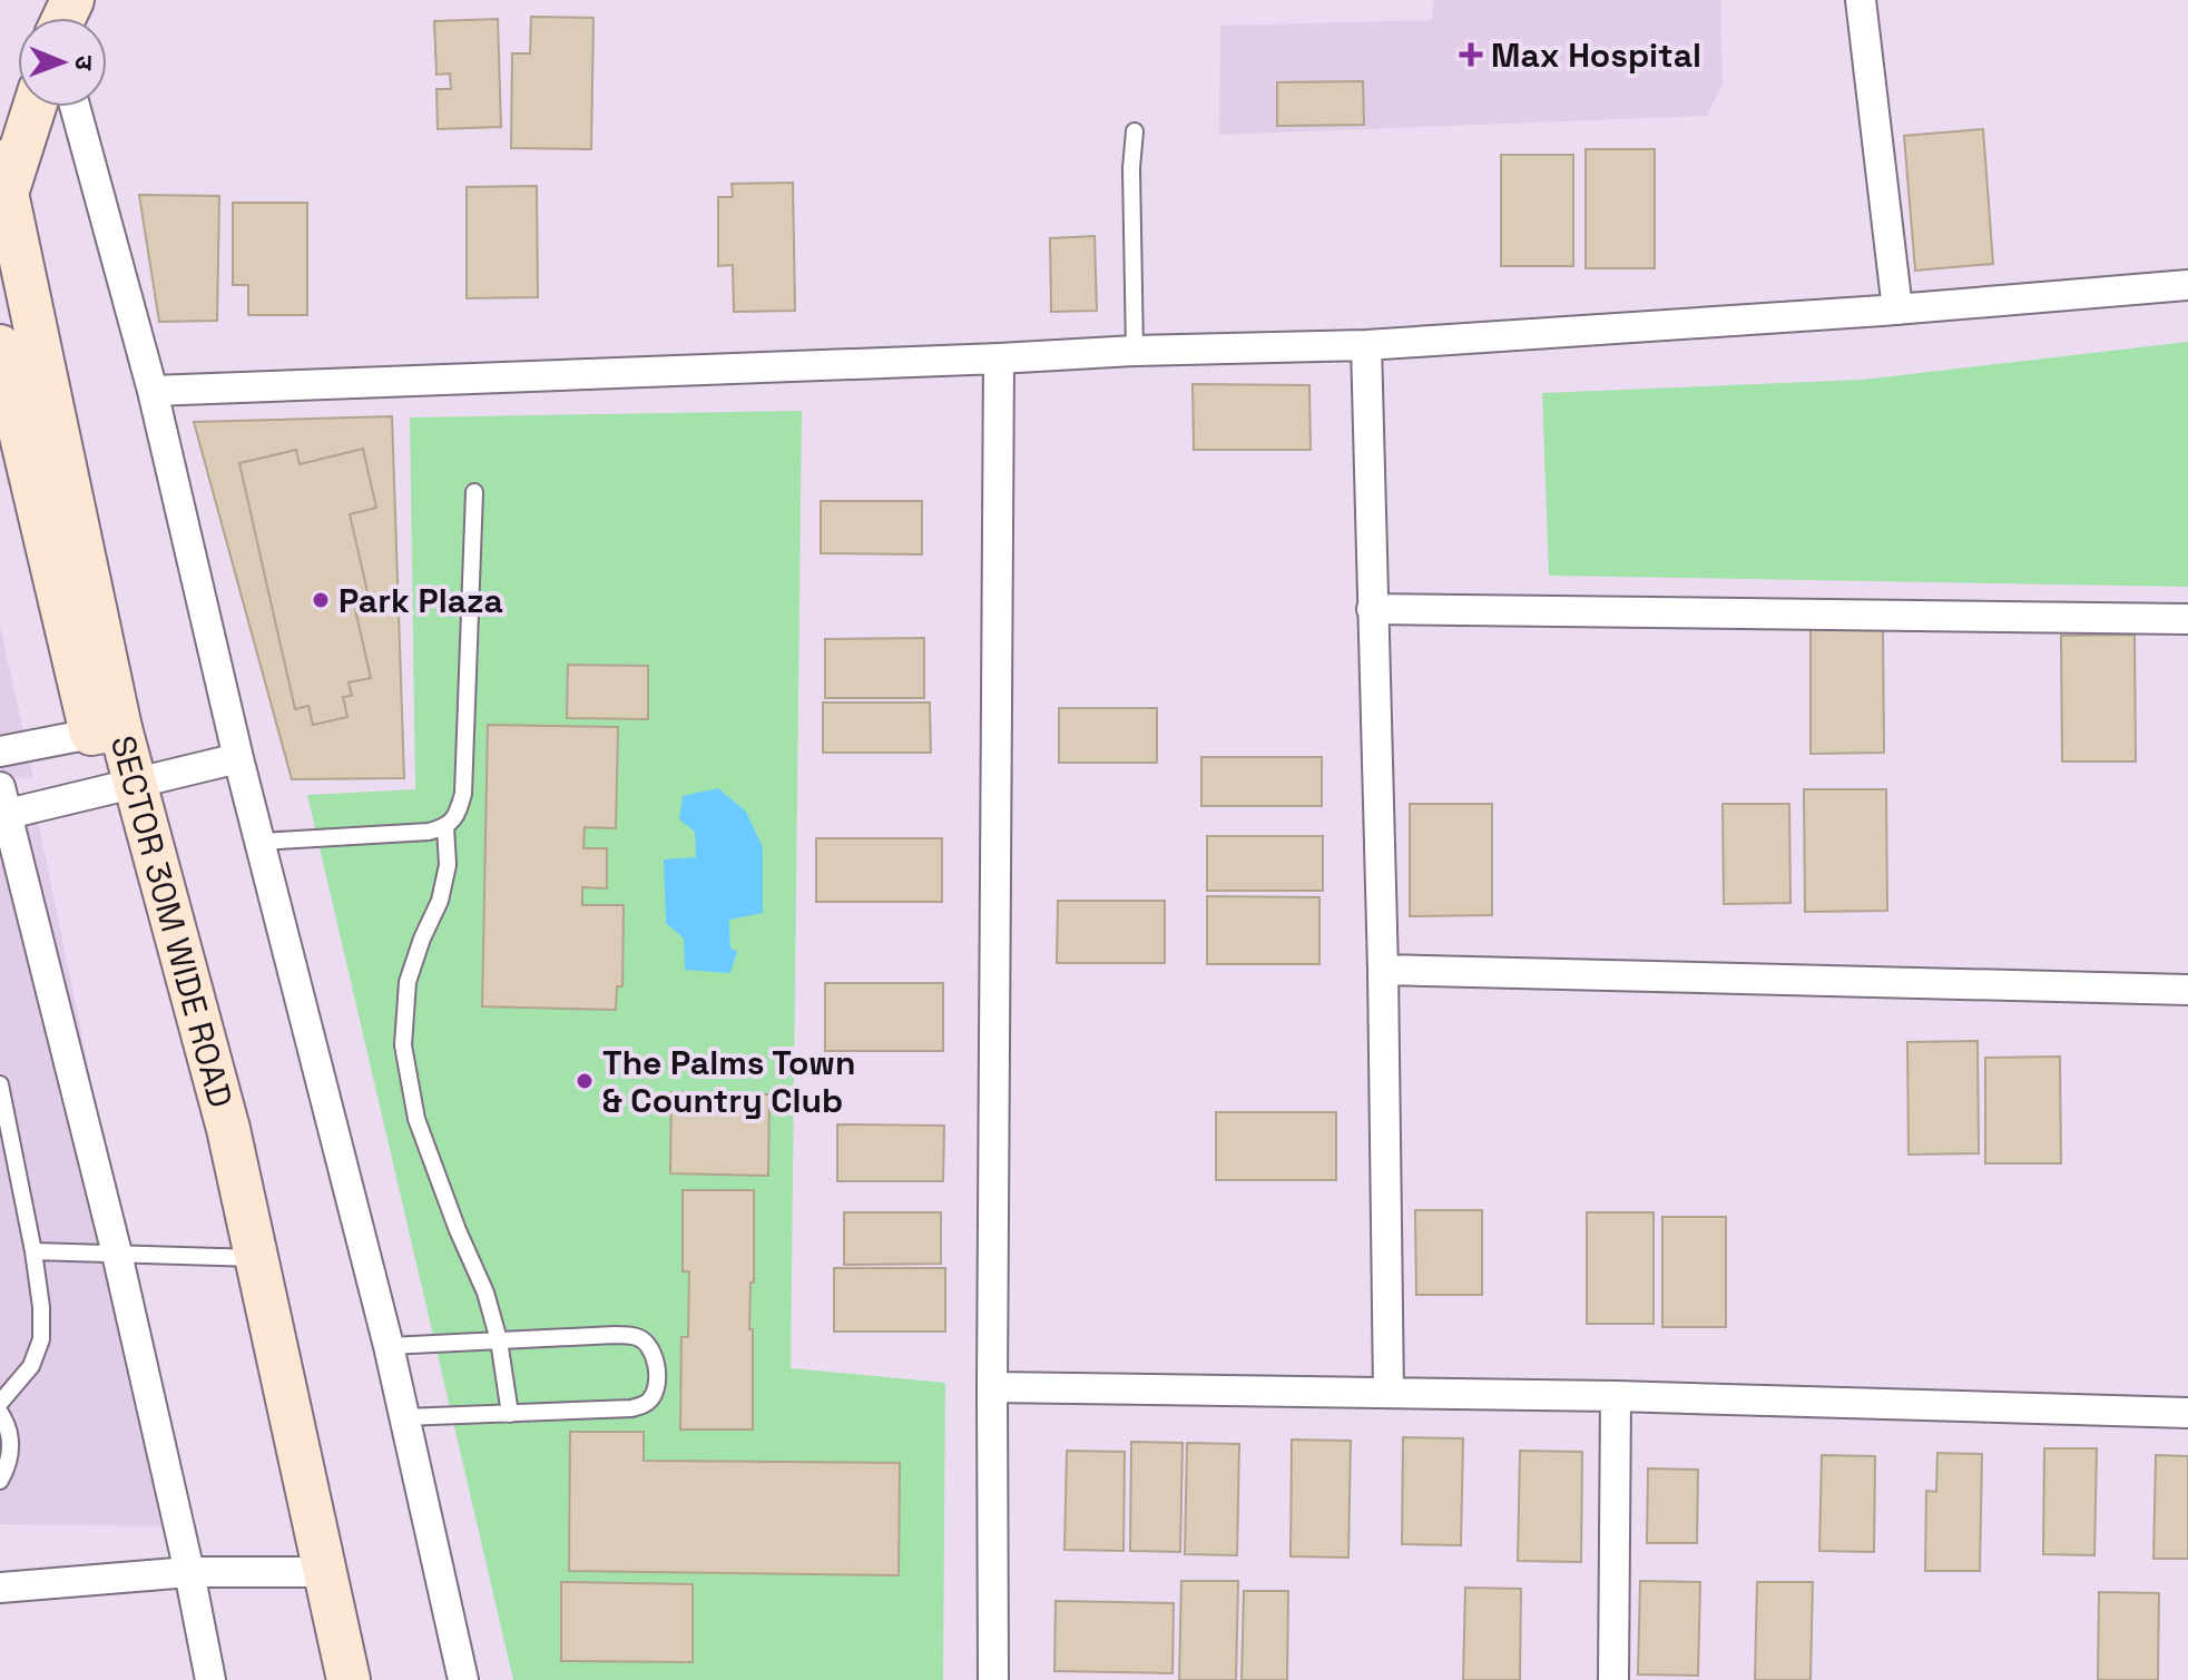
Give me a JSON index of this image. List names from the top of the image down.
{
  "streets": {
    "main road": ["SECTOR 30M WIDE ROAD"]
  },
  "places": {
    "health": ["Max Hospital"],
    "other": ["Park Plaza", "The Palms Town & Country Club"]
  },
  "north": "right"
}
